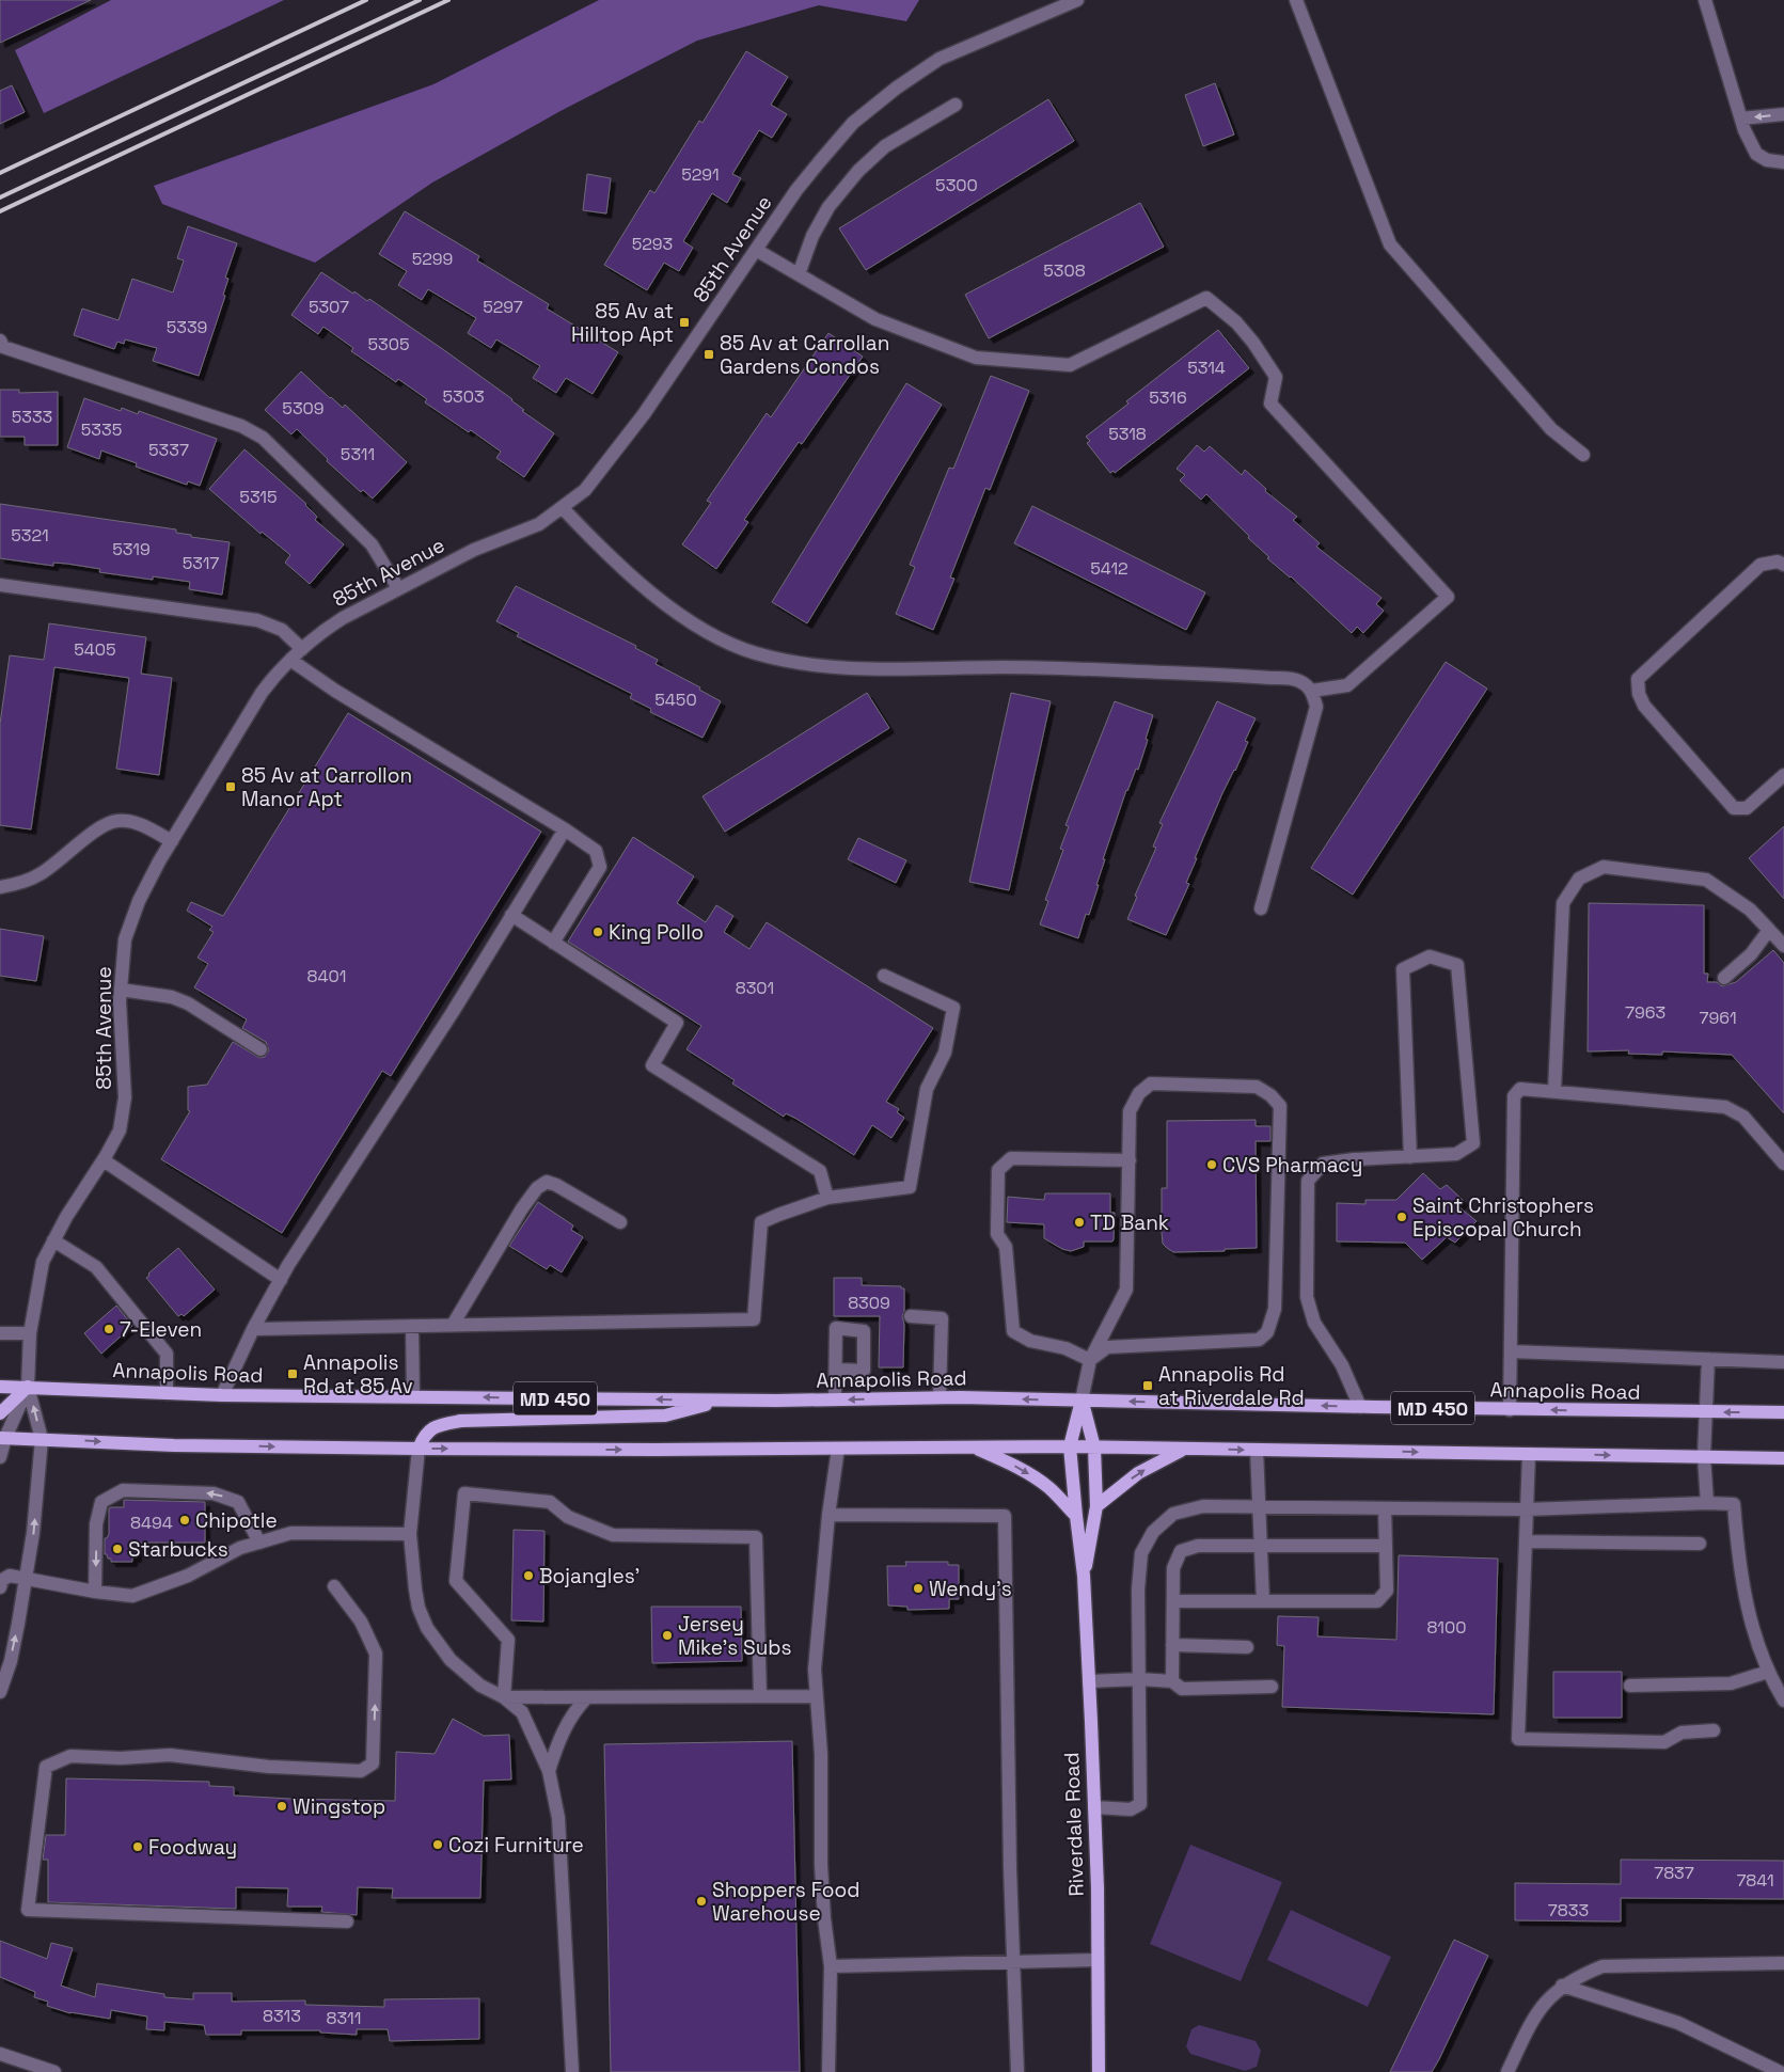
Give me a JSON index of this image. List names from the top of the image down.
{
  "streets": {
    "main road": ["Annapolis Road", "MD 450", "Riverdale Road"],
    "street": ["85th Avenue"]
  },
  "crossings": [
    ["85th Avenue", "Annapolis Road"],
    ["85th Avenue", "MD 450"],
    ["Annapolis Road", "Riverdale Road"],
    ["MD 450", "Riverdale Road"]
  ],
  "places": {
    "transit": [
      "85 Av at Hilltop Apt",
      "85 Av at Carrollan Gardens Condos",
      "85 Av at Carrollon Manor Apt",
      "Annapolis Rd at 85 Av",
      "Annapolis Rd at Riverdale Rd"
    ],
    "other": [
      "King Pollo",
      "CVS Pharmacy",
      "Saint Christophers Episcopal Church",
      "TD Bank",
      "7-Eleven",
      "Chipotle",
      "Starbucks",
      "Bojangles'",
      "Wendy's",
      "Jersey Mike's Subs",
      "Wingstop",
      "Cozi Furniture",
      "Foodway",
      "Shoppers Food Warehouse"
    ]
  },
  "house_numbers": [
    "5291",
    "5300",
    "5293",
    "5299",
    "5308",
    "5307",
    "5297",
    "5339",
    "5305",
    "5314",
    "5303",
    "5316",
    "5309",
    "5333",
    "5335",
    "5318",
    "5337",
    "5311",
    "5315",
    "5321",
    "5319",
    "5317",
    "5412",
    "5405",
    "5450",
    "8401",
    "8301",
    "7963",
    "7961",
    "8309",
    "8494",
    "8100",
    "7837",
    "7841",
    "7833",
    "8313",
    "8311"
  ]
}
